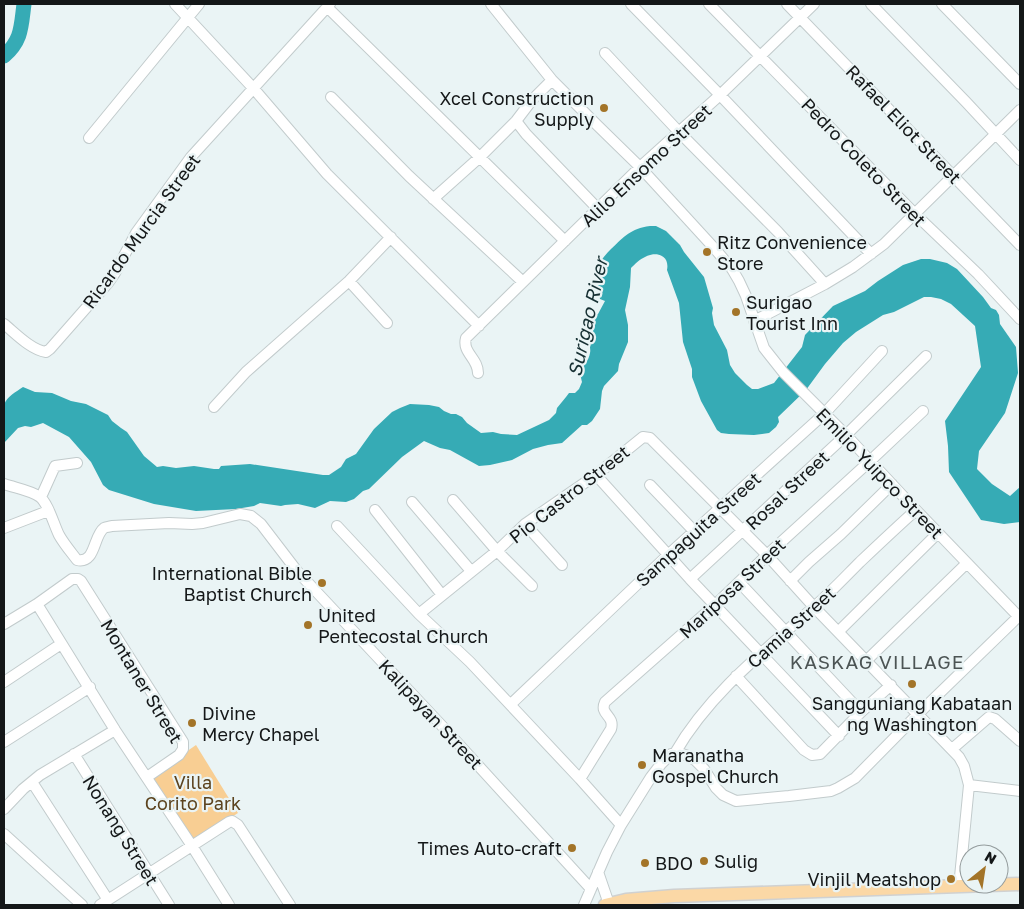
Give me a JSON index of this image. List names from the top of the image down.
{
  "streets": {
    "street": [
      "Rafael Eliot Street",
      "Pedro Coleto Street",
      "Alilo Ensomo Street",
      "Ricardo Murcia Street",
      "Emilio Yuipco Street",
      "Rosal Street",
      "Pio Castro Street",
      "Sampaguita Street",
      "Mariposa Street",
      "Camia Street",
      "Montaner Street",
      "Kalipayan Street",
      "Nonang Street"
    ]
  },
  "crossings": [
    ["Rafael Eliot Street", "Alilo Ensomo Street"],
    ["Pedro Coleto Street", "Alilo Ensomo Street"],
    ["Alilo Ensomo Street", "Emilio Yuipco Street"],
    ["Emilio Yuipco Street", "Rosal Street"],
    ["Emilio Yuipco Street", "Sampaguita Street"],
    ["Emilio Yuipco Street", "Mariposa Street"],
    ["Emilio Yuipco Street", "Camia Street"],
    ["Rosal Street", "Pio Castro Street"],
    ["Pio Castro Street", "Sampaguita Street"],
    ["Pio Castro Street", "Mariposa Street"],
    ["Pio Castro Street", "Camia Street"],
    ["Camia Street", "Kalipayan Street"]
  ],
  "districts": ["KASKAG VILLAGE"],
  "water": ["Surigao River"],
  "parks": ["Villa Corito Park"],
  "places": [
    "Xcel Construction Supply",
    "Ritz Convenience Store",
    "Surigao Tourist Inn",
    "International Bible Baptist Church",
    "United Pentecostal Church",
    "Sangguniang Kabataan ng Washington",
    "Divine Mercy Chapel",
    "Maranatha Gospel Church",
    "Times Auto-craft",
    "Sulig",
    "BDO",
    "Vinjil Meatshop"
  ],
  "north": "top right"
}
